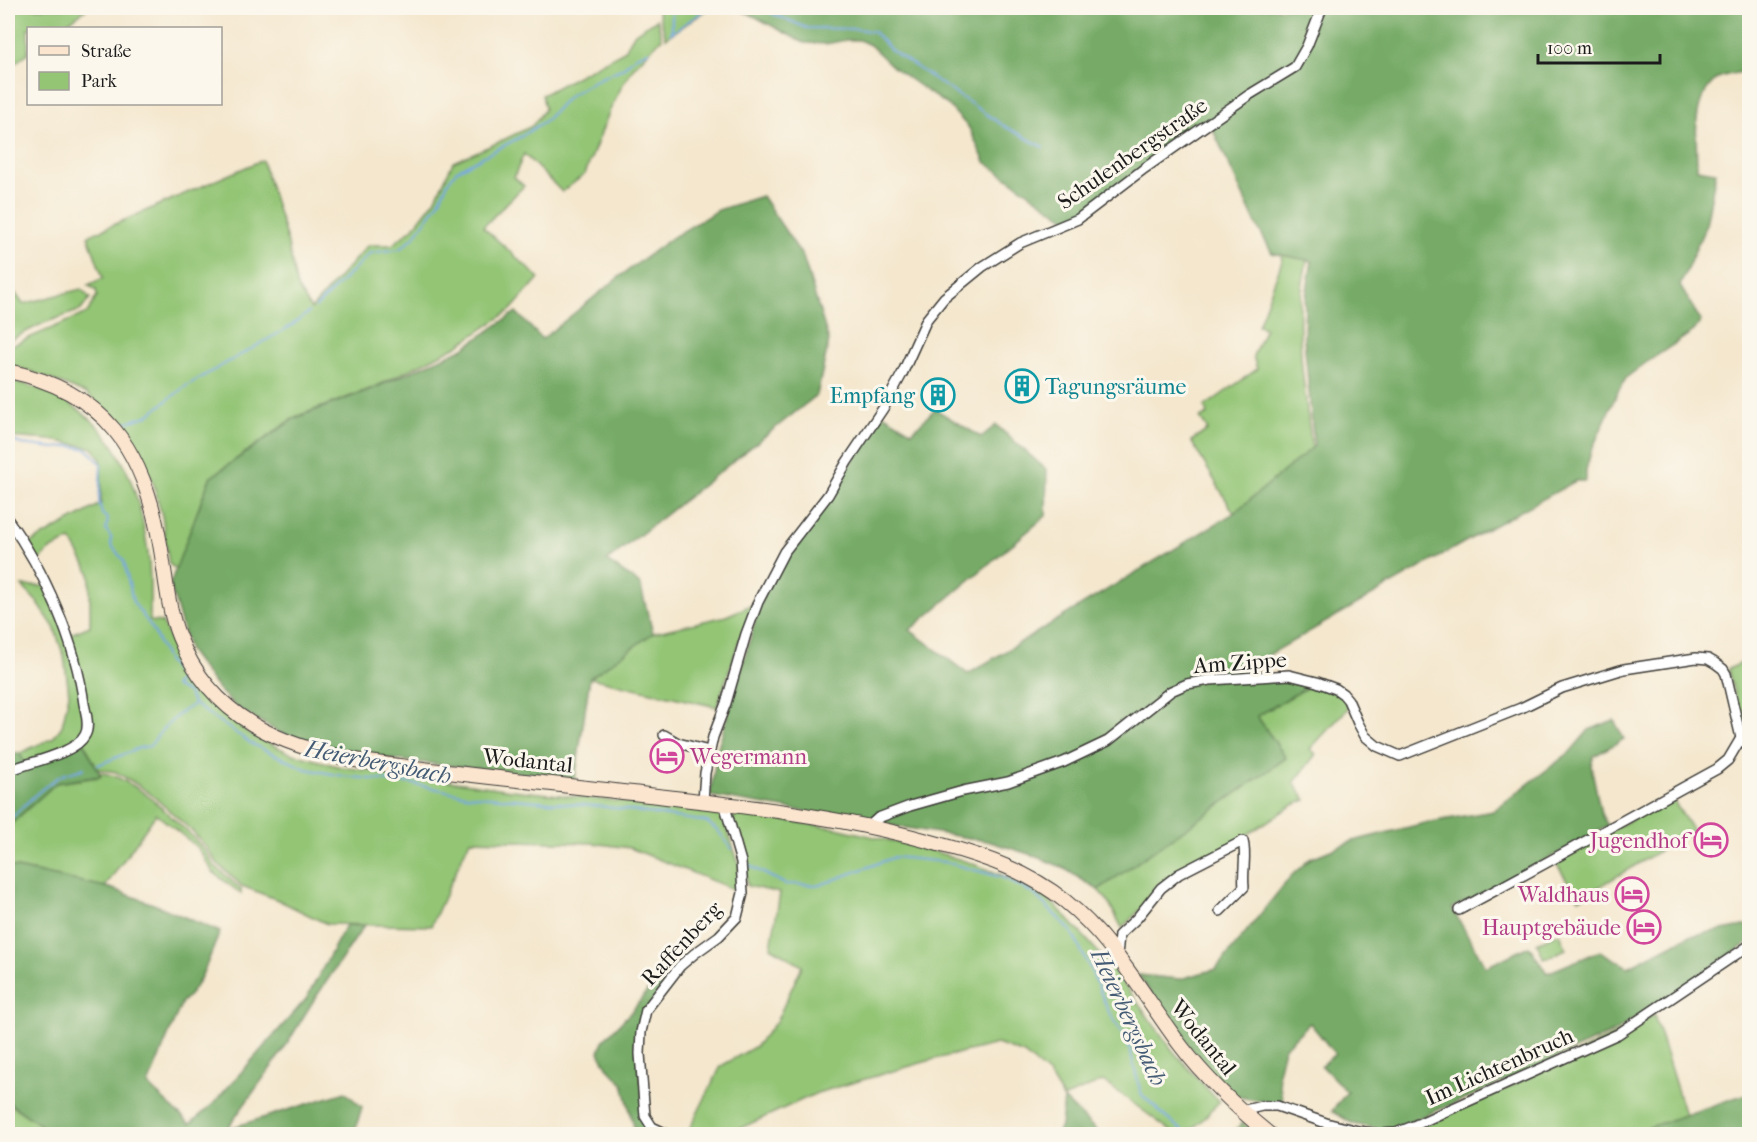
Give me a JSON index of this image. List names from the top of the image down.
{
  "streets": {
    "main road": ["Wodantal"],
    "street": [
      "Schulenbergstraße",
      "Am Zippe",
      "Raffenberg",
      "Im Lichtenbruch"
    ]
  },
  "crossings": [
    ["Schulenbergstraße", "Wodantal"],
    ["Am Zippe", "Wodantal"],
    ["Wodantal", "Raffenberg"],
    ["Wodantal", "Im Lichtenbruch"]
  ],
  "water": ["Heierbergsbach"],
  "places": {
    "building": ["Tagungsräume", "Empfang"],
    "hotel": [
      "Wegermann",
      "Jugendhof",
      "Waldhaus",
      "Hauptgebäude"
    ]
  },
  "legend": ["Straße", "Park"],
  "scale_bar": "100 m"
}
